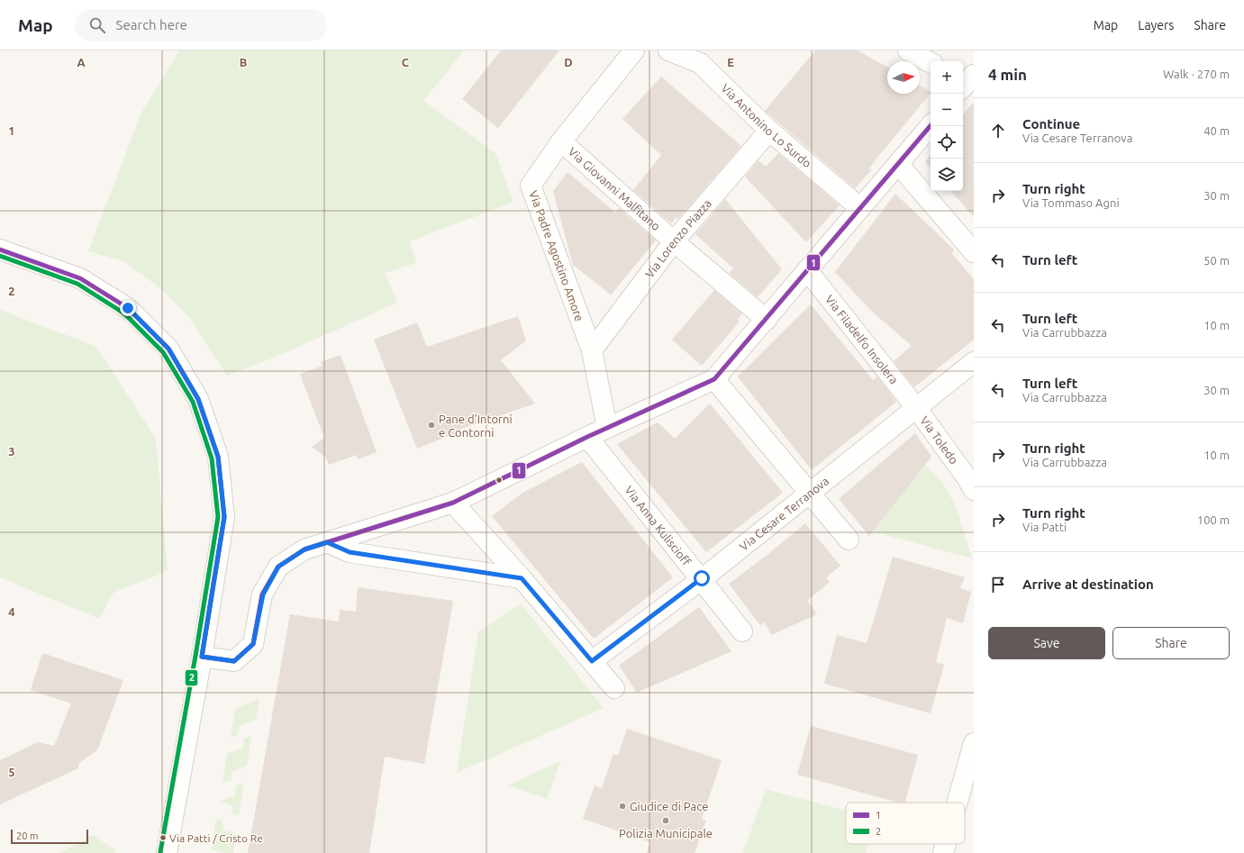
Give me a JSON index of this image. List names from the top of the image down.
{
  "streets": {
    "street": [
      "Via Antonino Lo Surdo",
      "Via Giovanni Malfitano",
      "Via Lorenzo Piazza",
      "Via Padre Agostino Amore",
      "Via Filadelfo Insolera",
      "Via Toledo",
      "Via Cesare Terranova",
      "Via Anna Kuliscioff"
    ]
  },
  "crossings": [
    ["Via Antonino Lo Surdo", "Via Lorenzo Piazza"],
    ["Via Giovanni Malfitano", "Via Lorenzo Piazza"],
    ["Via Giovanni Malfitano", "Via Padre Agostino Amore"],
    ["Via Lorenzo Piazza", "Via Padre Agostino Amore"],
    ["Via Filadelfo Insolera", "Via Toledo"],
    ["Via Filadelfo Insolera", "Via Cesare Terranova"],
    ["Via Toledo", "Via Cesare Terranova"],
    ["Via Cesare Terranova", "Via Anna Kuliscioff"]
  ],
  "places": [
    "Pane d'Intorni e Contorni",
    "Giudice di Pace",
    "Polizia Municipale",
    "Via Patti / Cristo Re"
  ],
  "lines": ["transit line 1", "transit line 2"],
  "legend": ["1", "2"],
  "scale_bar": "20 m",
  "north": "right",
  "page": {
    "header": "Map",
    "search": "Search here",
    "nav": ["Map", "Layers", "Share"],
    "heading": ["4 min", "Walk · 270 m"],
    "map_buttons": ["+", "−"],
    "list": [
      ["Continue", "Via Cesare Terranova", "40 m"],
      ["Turn right", "Via Tommaso Agni", "30 m"],
      ["Turn left", "50 m"],
      ["Turn left", "Via Carrubbazza", "10 m"],
      ["Turn left", "Via Carrubbazza", "30 m"],
      ["Turn right", "Via Carrubbazza", "10 m"],
      ["Turn right", "Via Patti", "100 m"],
      "Arrive at destination"
    ],
    "buttons": ["Save", "Share"],
    "scale": "20 m"
  },
  "grid": {
    "columns": [
      "A",
      "B",
      "C",
      "D",
      "E"
    ],
    "rows": [
      "1",
      "2",
      "3",
      "4",
      "5"
    ]
  }
}
